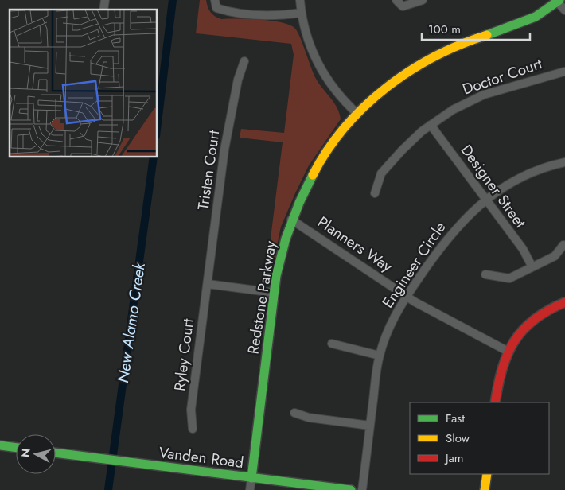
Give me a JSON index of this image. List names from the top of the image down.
{
  "streets": {
    "street": [
      "Doctor Court",
      "Tristen Court",
      "Designer Street",
      "Planners Way",
      "Engineer Circle",
      "Redstone Parkway",
      "Ryley Court",
      "Vanden Road"
    ]
  },
  "crossings": [
    ["Doctor Court", "Designer Street"],
    ["Tristen Court", "Ryley Court"],
    ["Designer Street", "Engineer Circle"],
    ["Planners Way", "Engineer Circle"],
    ["Planners Way", "Redstone Parkway"],
    ["Redstone Parkway", "Vanden Road"]
  ],
  "water": ["New Alamo Creek"],
  "legend": ["Fast", "Slow", "Jam"],
  "scale_bar": "100 m",
  "north": "left"
}
